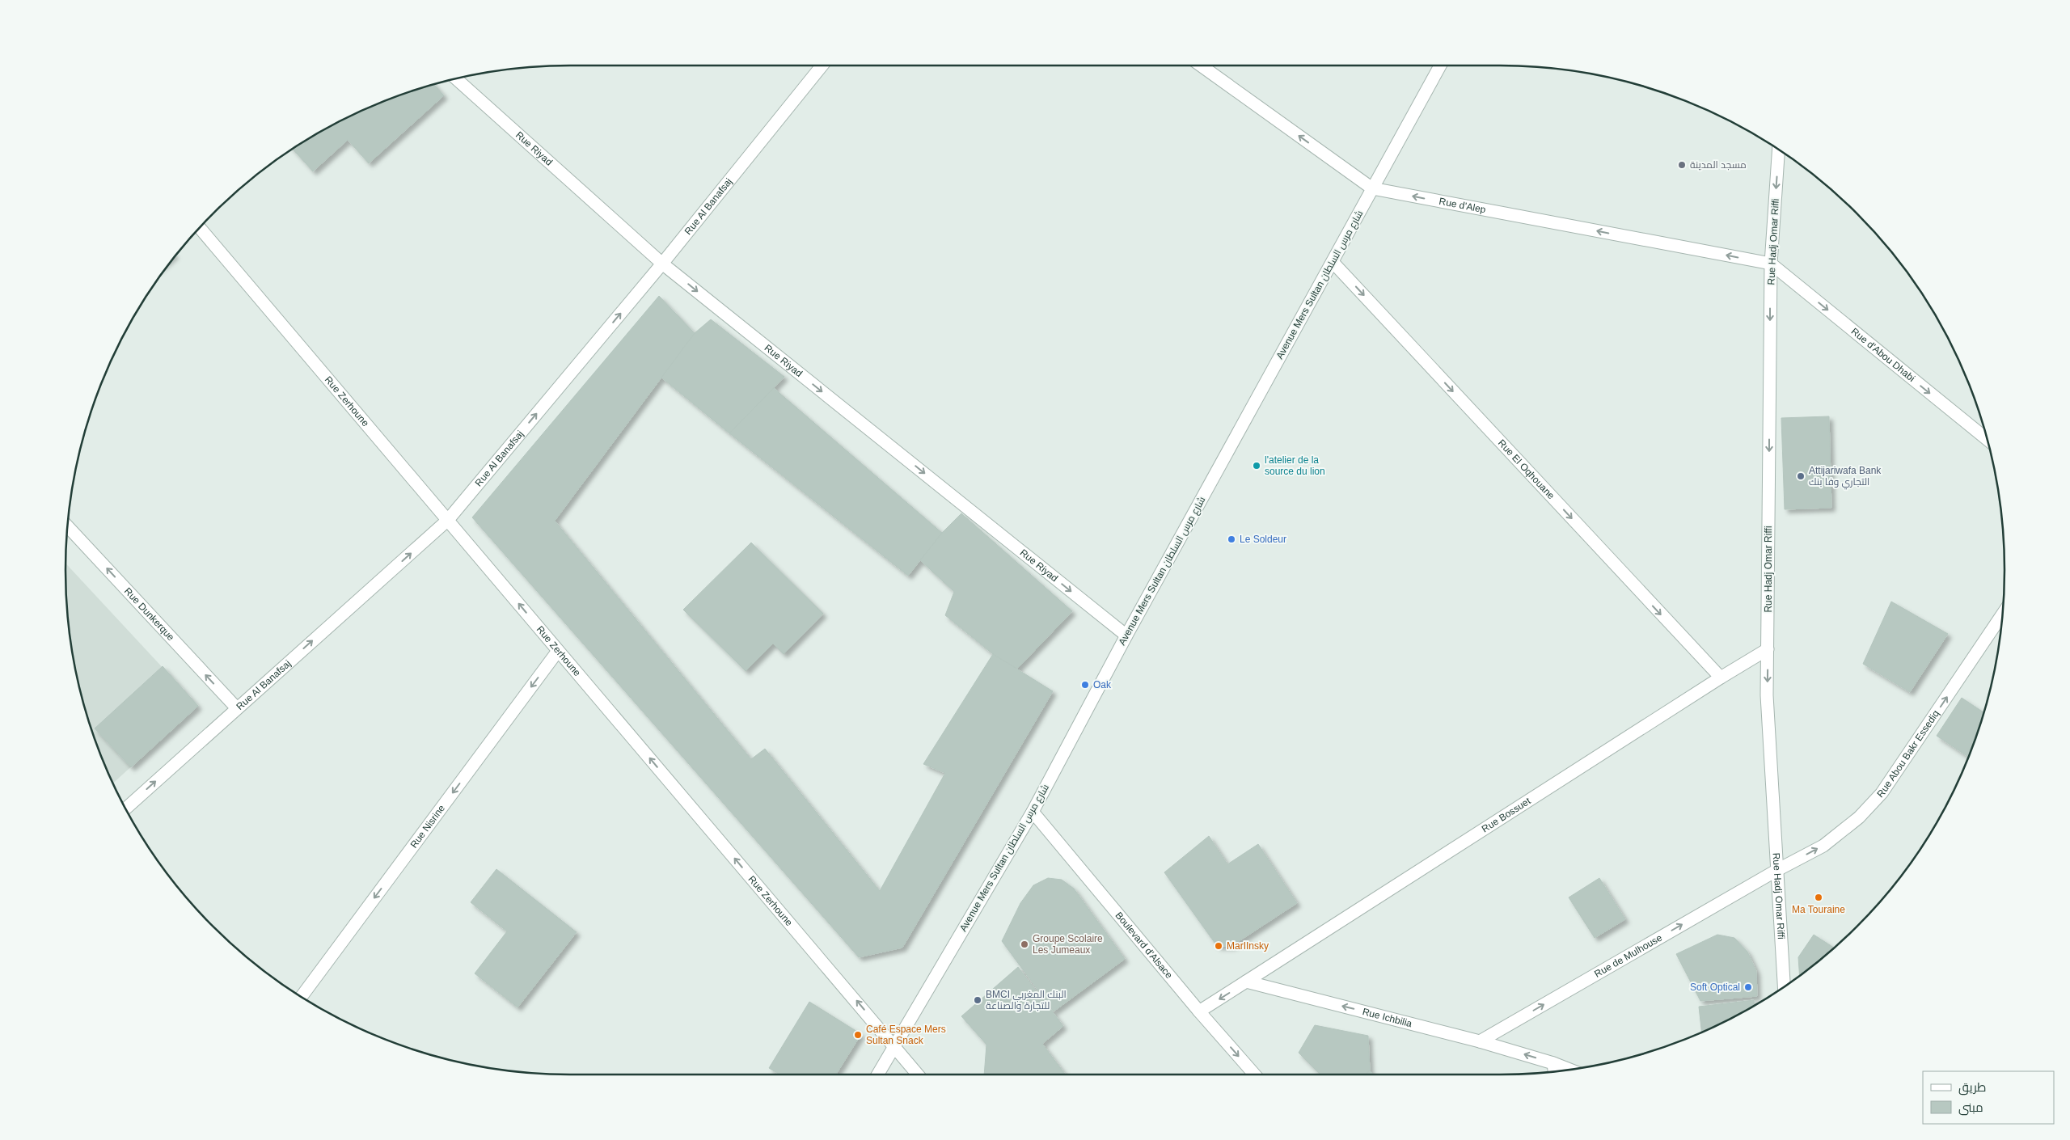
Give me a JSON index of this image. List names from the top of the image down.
{
  "streets": {
    "street": [
      "Rue Riyad",
      "Rue d'Alep",
      "Rue Al Banafsaj",
      "Rue Hadj Omar Riffi",
      "Avenue Mers Sultan شارع مرس السلطان",
      "Rue d'Abou Dhabi",
      "Rue Zerhoune",
      "Rue El Oqhouane",
      "Rue Dunkerque",
      "Rue Abou Bakr Essediq",
      "Rue Bossuet",
      "Rue Nisrine",
      "Boulevard d'Alsace",
      "Rue de Mulhouse",
      "Rue Ichbilia"
    ]
  },
  "crossings": [
    ["Rue Riyad", "Rue Al Banafsaj"],
    ["Rue Riyad", "Avenue Mers Sultan شارع مرس السلطان"],
    ["Rue d'Alep", "Rue Hadj Omar Riffi"],
    ["Rue d'Alep", "Avenue Mers Sultan شارع مرس السلطان"],
    ["Rue d'Alep", "Rue d'Abou Dhabi"],
    ["Rue Al Banafsaj", "Rue Zerhoune"],
    ["Rue Al Banafsaj", "Rue Dunkerque"],
    ["Rue Hadj Omar Riffi", "Rue d'Abou Dhabi"],
    ["Rue Hadj Omar Riffi", "Rue Abou Bakr Essediq"],
    ["Rue Hadj Omar Riffi", "Rue Bossuet"],
    ["Rue Hadj Omar Riffi", "Rue de Mulhouse"],
    ["Avenue Mers Sultan شارع مرس السلطان", "Rue Zerhoune"],
    ["Avenue Mers Sultan شارع مرس السلطان", "Rue El Oqhouane"],
    ["Avenue Mers Sultan شارع مرس السلطان", "Boulevard d'Alsace"],
    ["Rue Zerhoune", "Rue Nisrine"],
    ["Rue El Oqhouane", "Rue Bossuet"],
    ["Rue Abou Bakr Essediq", "Rue de Mulhouse"],
    ["Rue Bossuet", "Rue Ichbilia"],
    ["Rue de Mulhouse", "Rue Ichbilia"]
  ],
  "one_way": [
    "Rue Riyad",
    "Rue d'Alep",
    "Rue Al Banafsaj",
    "Rue Hadj Omar Riffi",
    "Rue d'Abou Dhabi",
    "Rue Zerhoune",
    "Rue El Oqhouane",
    "Rue Dunkerque",
    "Rue Abou Bakr Essediq",
    "Rue Nisrine",
    "Rue de Mulhouse",
    "Rue Ichbilia"
  ],
  "places": [
    "مسجد المدينة",
    "l'atelier de la source du lion",
    "Attijariwafa Bank التجاري وفا بنك",
    "Le Soldeur",
    "Oak",
    "Ma Touraine",
    "Groupe Scolaire Les Jumeaux",
    "MarIInsky",
    "Soft Optical",
    "BMCI البنك المغربي للتجارة والصناعة",
    "Café Espace Mers Sultan Snack"
  ],
  "legend": ["طريق", "مبنى"]
}
